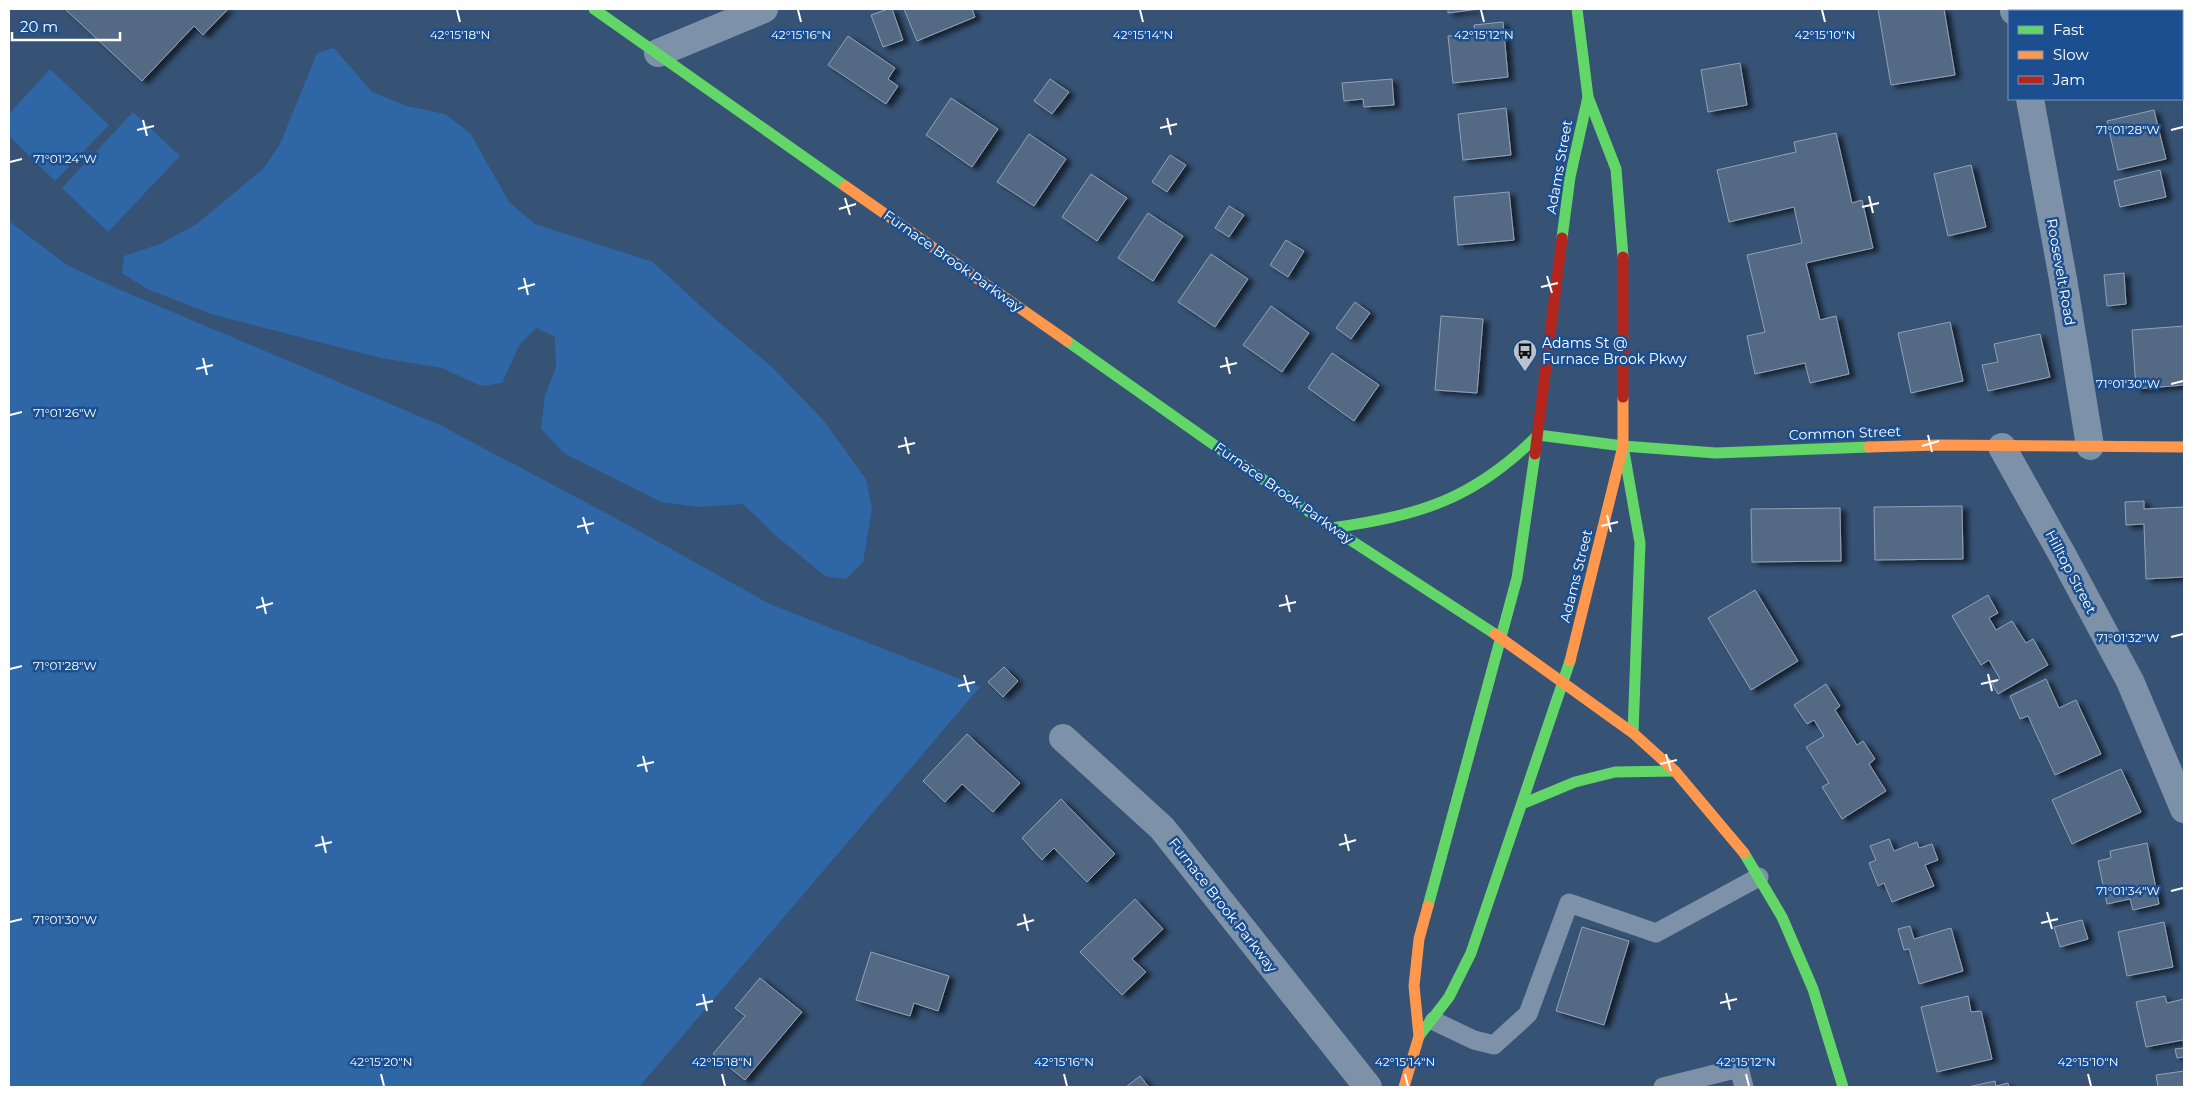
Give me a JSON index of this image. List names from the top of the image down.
{
  "streets": {
    "main road": ["Adams Street", "Furnace Brook Parkway", "Common Street"],
    "street": ["Roosevelt Road", "Hilltop Street"]
  },
  "crossings": [
    ["Adams Street", "Furnace Brook Parkway"],
    ["Adams Street", "Common Street"],
    ["Roosevelt Road", "Common Street"],
    ["Common Street", "Hilltop Street"]
  ],
  "places": {
    "bus stop": ["Adams St @ Furnace Brook Pkwy"]
  },
  "legend": ["Fast", "Slow", "Jam"],
  "scale_bar": "20 m",
  "coordinates": [
    "42°15'18\"N",
    "42°15'16\"N",
    "42°15'14\"N",
    "42°15'12\"N",
    "42°15'10\"N",
    "71°01'28\"W",
    "71°01'24\"W",
    "71°01'30\"W",
    "71°01'26\"W",
    "71°01'32\"W",
    "71°01'34\"W",
    "42°15'20\"N"
  ]
}
